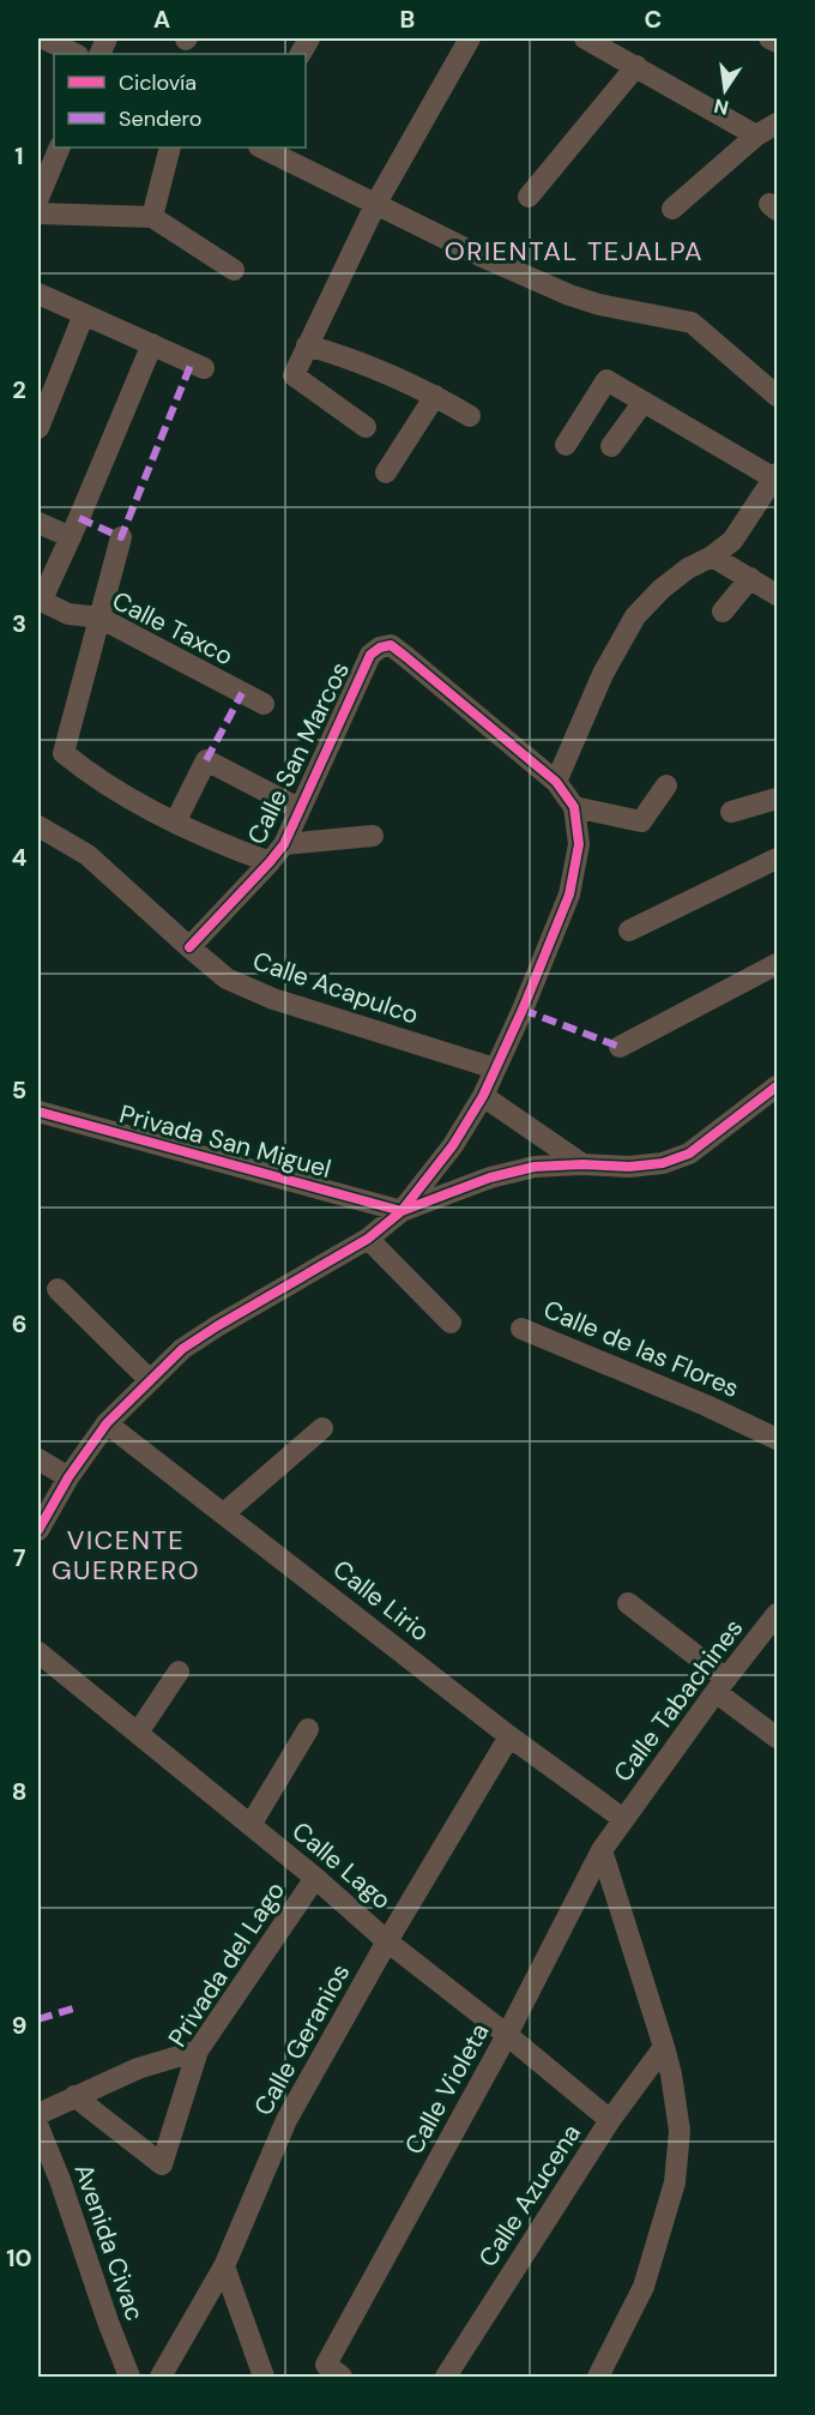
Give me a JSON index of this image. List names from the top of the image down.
{
  "streets": {
    "street": [
      "Calle Taxco",
      "Calle San Marcos",
      "Calle Acapulco",
      "Privada San Miguel",
      "Calle de las Flores",
      "Calle Lirio",
      "Calle Tabachines",
      "Calle Lago",
      "Privada del Lago",
      "Calle Geranios",
      "Calle Violeta",
      "Calle Azucena",
      "Avenida Civac"
    ]
  },
  "crossings": [
    ["Calle San Marcos", "Calle Acapulco"],
    ["Calle Lirio", "Calle Tabachines"],
    ["Calle Lirio", "Calle Geranios"],
    ["Calle Lirio", "Calle Violeta"],
    ["Calle Tabachines", "Calle Violeta"],
    ["Calle Lago", "Privada del Lago"],
    ["Calle Lago", "Calle Geranios"],
    ["Calle Lago", "Calle Violeta"],
    ["Calle Lago", "Calle Azucena"]
  ],
  "districts": ["ORIENTAL TEJALPA", "VICENTE GUERRERO"],
  "legend": ["Ciclovía", "Sendero"],
  "north": "bottom",
  "grid": {
    "columns": ["A", "B", "C"],
    "rows": [
      "1",
      "2",
      "3",
      "4",
      "5",
      "6",
      "7",
      "8",
      "9",
      "10"
    ]
  }
}
